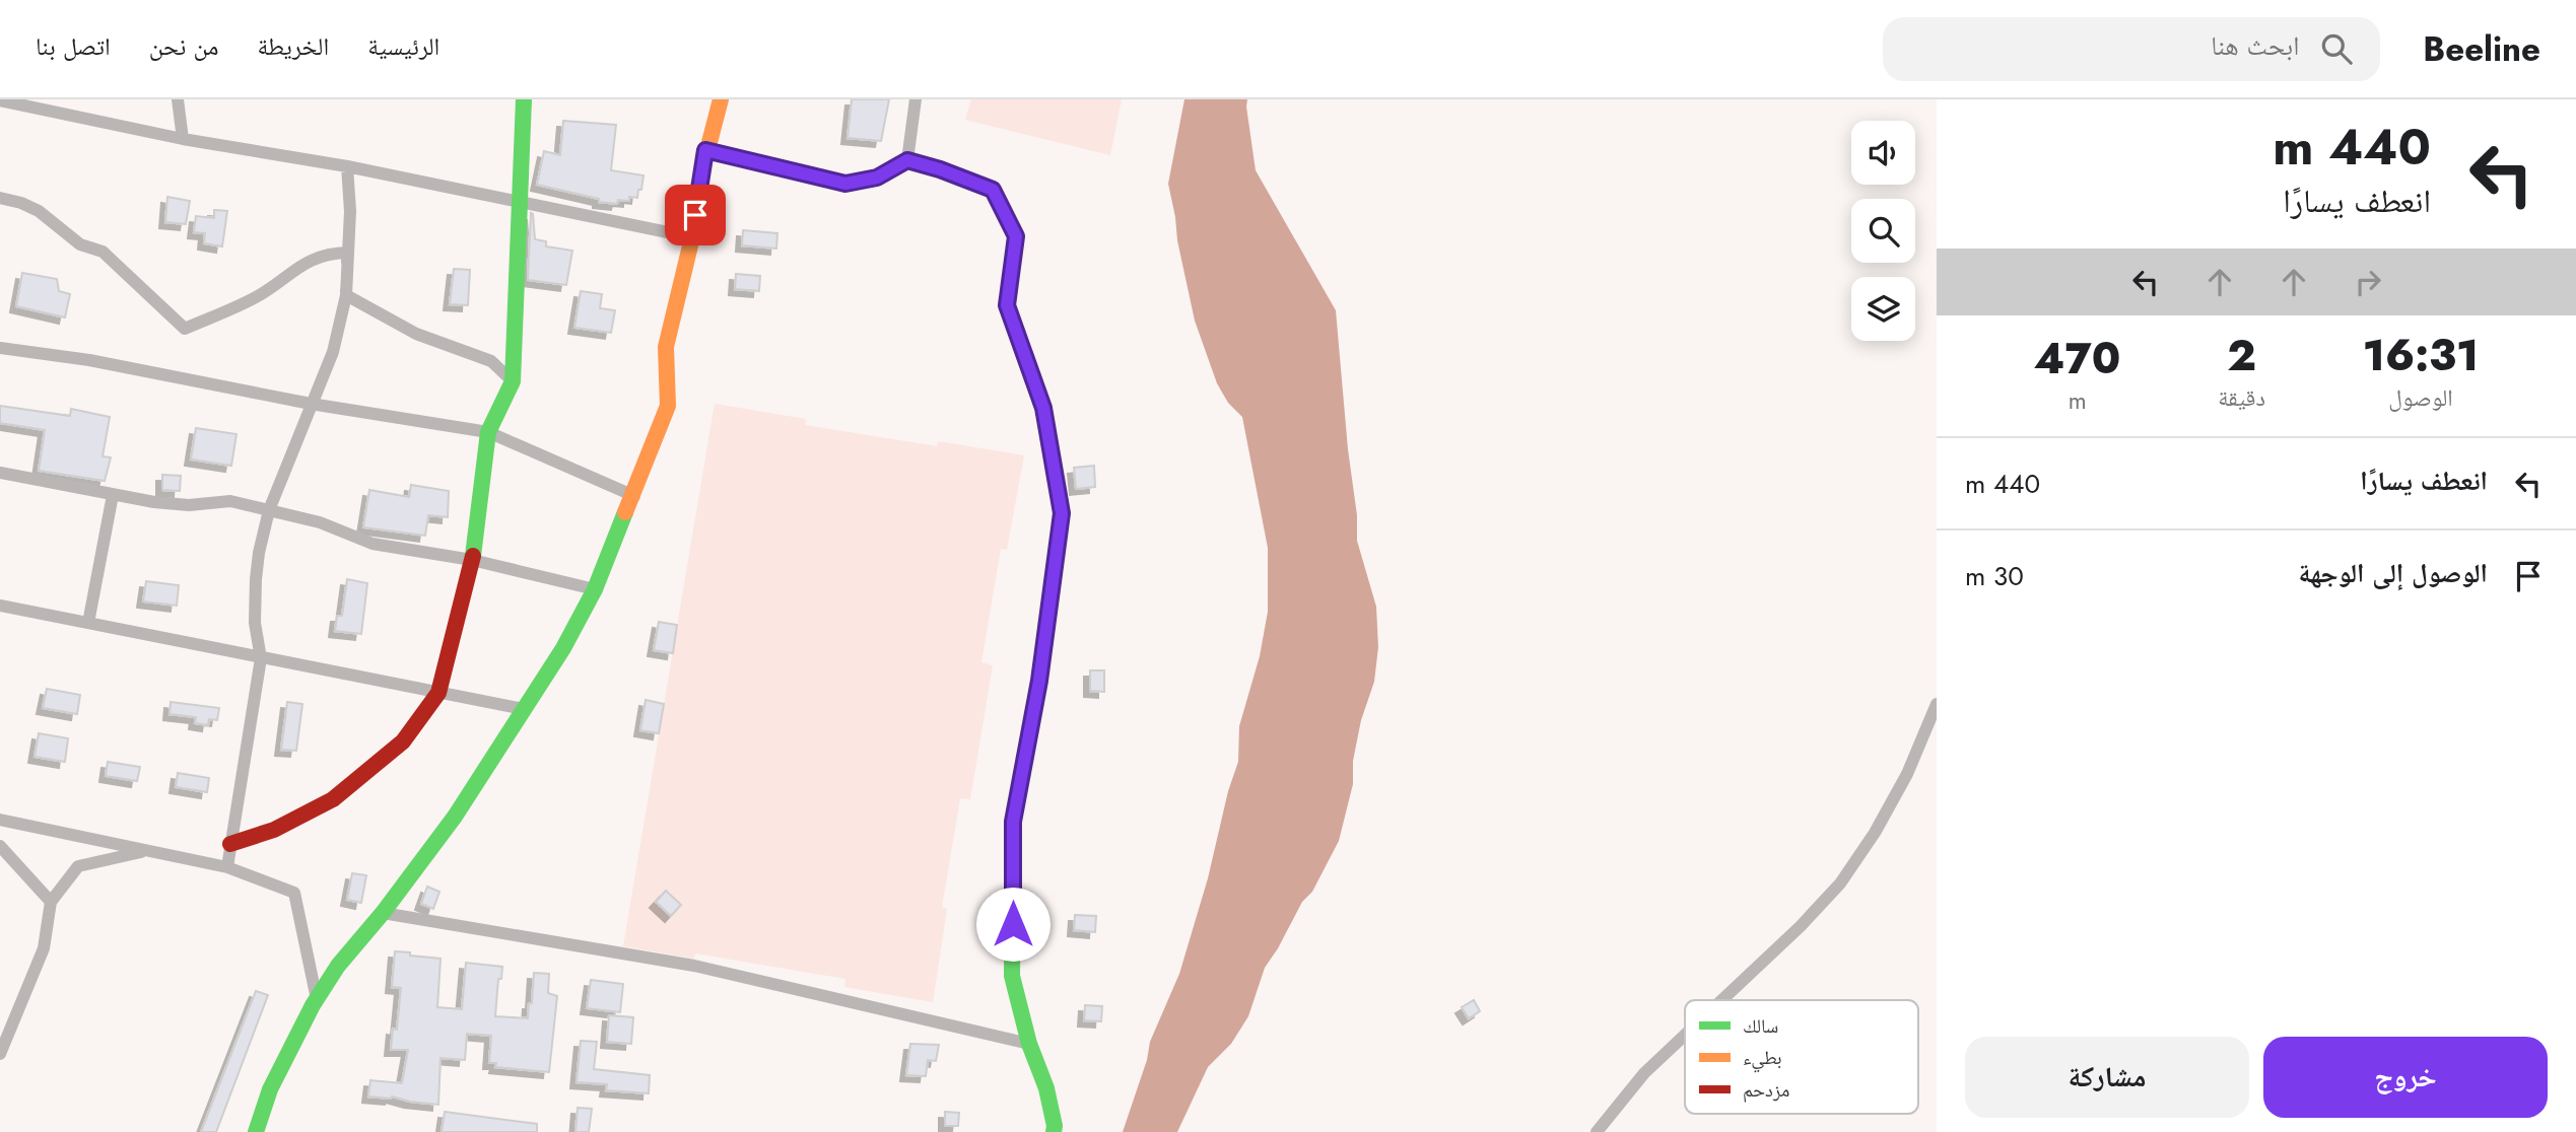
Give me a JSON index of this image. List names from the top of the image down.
{
  "legend": ["سالك", "بطيء", "مزدحم"],
  "page": {
    "header": "Beeline",
    "search": "ابحث هنا",
    "nav": [
      "الرئيسية",
      "الخريطة",
      "من نحن",
      "اتصل بنا"
    ],
    "turn": ["440 m", "انعطف يسارًا"],
    "eta": [
      "16:31",
      "الوصول",
      "2",
      "دقيقة",
      "470",
      "m"
    ],
    "list": [
      {
        "name": "انعطف يسارًا",
        "value": "440 m"
      },
      {
        "name": "الوصول إلى الوجهة",
        "value": "30 m"
      }
    ],
    "buttons": ["خروج", "مشاركة"]
  }
}
